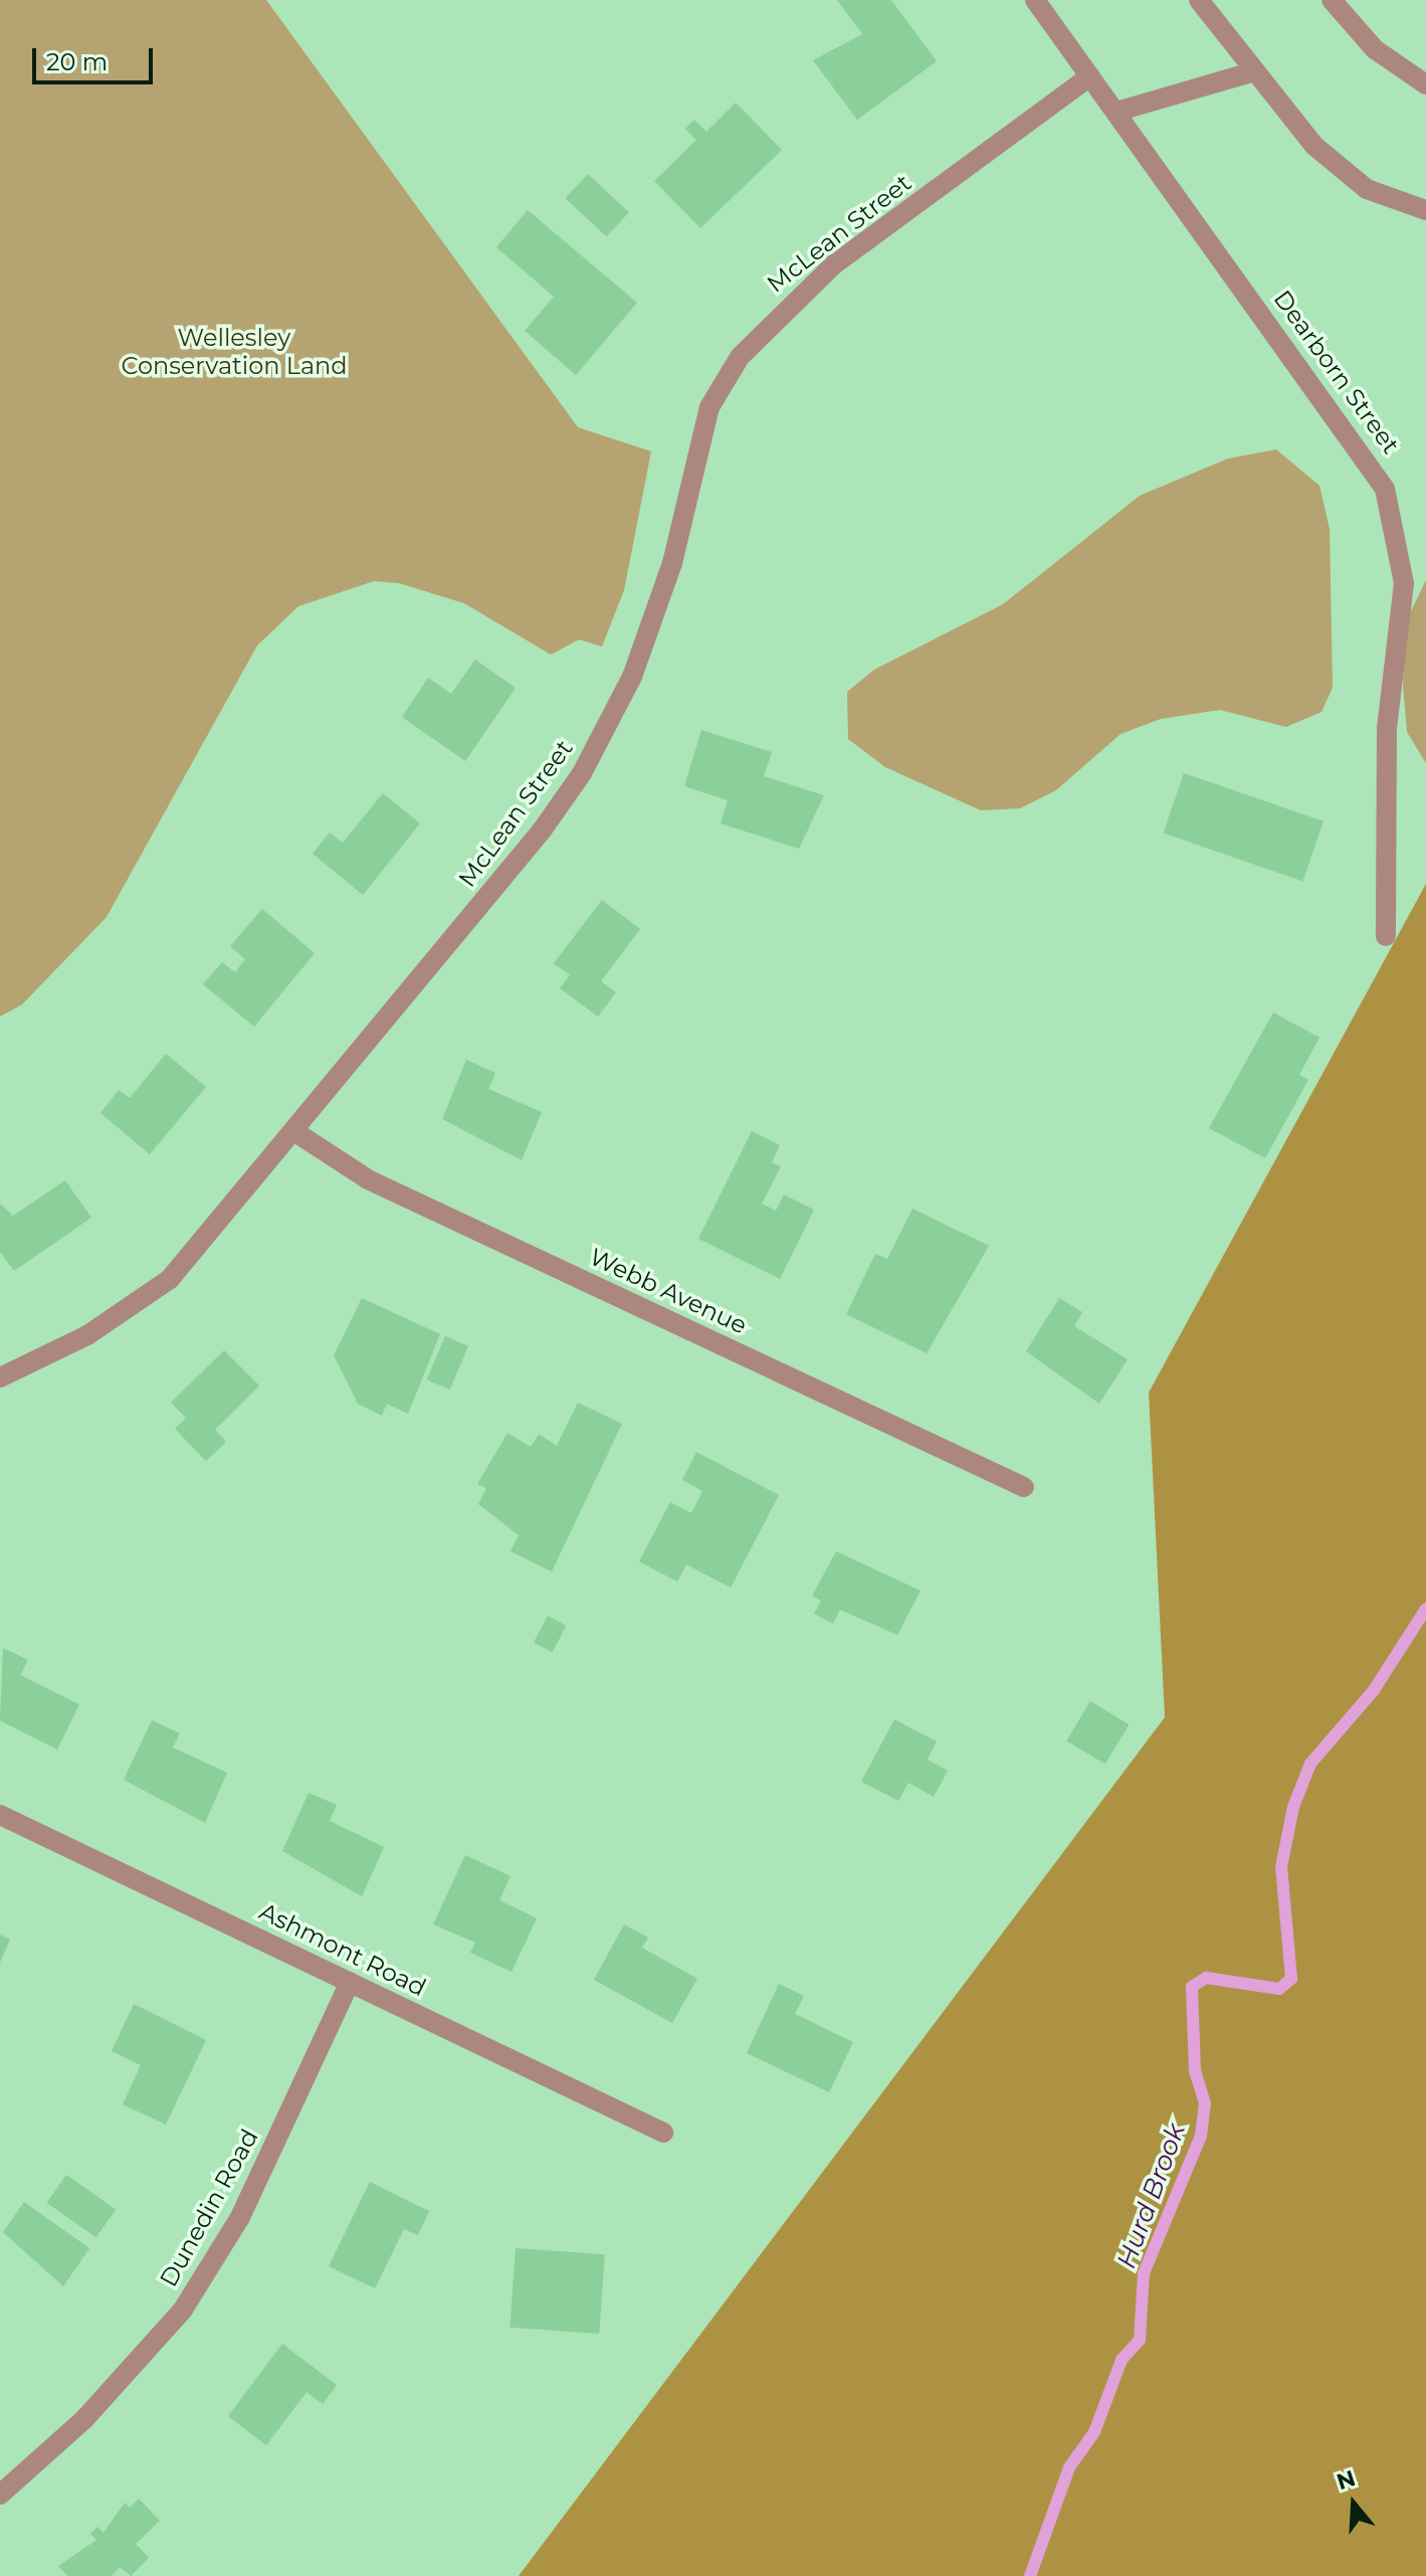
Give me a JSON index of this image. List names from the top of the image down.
{
  "streets": {
    "street": [
      "McLean Street",
      "Dearborn Street",
      "Webb Avenue",
      "Ashmont Road",
      "Dunedin Road"
    ]
  },
  "crossings": [
    ["McLean Street", "Dearborn Street"],
    ["McLean Street", "Webb Avenue"],
    ["Ashmont Road", "Dunedin Road"]
  ],
  "water": ["Hurd Brook"],
  "parks": ["Wellesley Conservation Land"],
  "scale_bar": "20 m",
  "north": "top"
}
